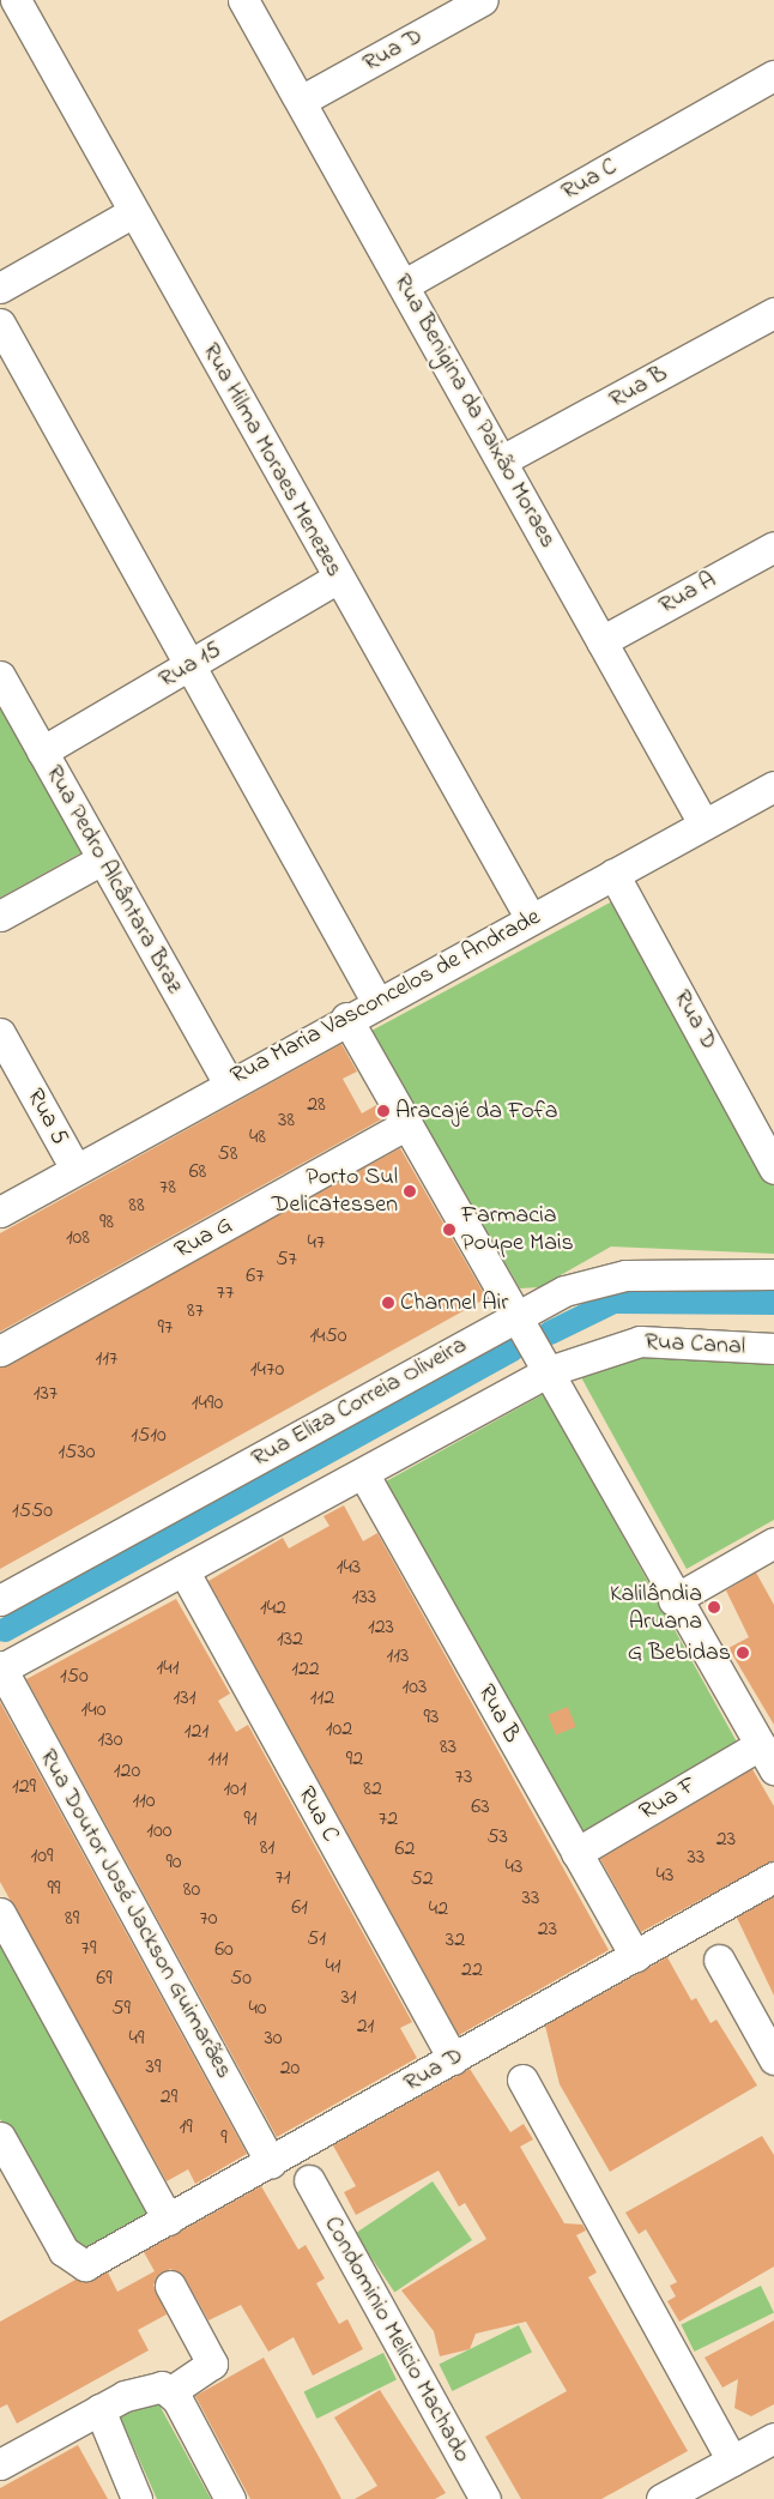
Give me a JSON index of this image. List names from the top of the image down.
{
  "streets": {
    "street": [
      "Rua D",
      "Rua C",
      "Rua B",
      "Rua Benigina da Paixão Moraes",
      "Rua Hilma Moraes Menezes",
      "Rua A",
      "Rua 15",
      "Rua Pedro Alcântara Braz",
      "Rua Maria Vasconcelos de Andrade",
      "Rua 5",
      "Rua G",
      "Rua Canal",
      "Rua Eliza Correia Oliveira",
      "Rua F",
      "Rua Doutor José Jackson Guimarães",
      "Condominio Melicio Machado"
    ]
  },
  "crossings": [
    ["Rua D", "Rua C"],
    ["Rua D", "Rua B"],
    ["Rua D", "Rua Benigina da Paixão Moraes"],
    ["Rua D", "Rua Maria Vasconcelos de Andrade"],
    ["Rua D", "Rua Doutor José Jackson Guimarães"],
    ["Rua C", "Rua Benigina da Paixão Moraes"],
    ["Rua B", "Rua Benigina da Paixão Moraes"],
    ["Rua B", "Rua F"],
    ["Rua Benigina da Paixão Moraes", "Rua A"],
    ["Rua Benigina da Paixão Moraes", "Rua Maria Vasconcelos de Andrade"],
    ["Rua Hilma Moraes Menezes", "Rua 15"],
    ["Rua Hilma Moraes Menezes", "Rua Maria Vasconcelos de Andrade"],
    ["Rua 15", "Rua Pedro Alcântara Braz"],
    ["Rua Pedro Alcântara Braz", "Rua Maria Vasconcelos de Andrade"],
    ["Rua Maria Vasconcelos de Andrade", "Rua 5"]
  ],
  "places": [
    "Aracajé da Fofa",
    "Porto Sul Delicatessen",
    "Farmacia Poupe Mais",
    "Channel Air",
    "Kalilândia Aruana",
    "G Bebidas"
  ],
  "house_numbers": [
    "28",
    "38",
    "48",
    "58",
    "68",
    "78",
    "88",
    "98",
    "108",
    "47",
    "57",
    "67",
    "77",
    "87",
    "97",
    "1450",
    "117",
    "1470",
    "137",
    "1490",
    "1510",
    "1530",
    "1550",
    "143",
    "133",
    "142",
    "123",
    "132",
    "113",
    "141",
    "122",
    "150",
    "103",
    "131",
    "112",
    "140",
    "93",
    "102",
    "121",
    "130",
    "83",
    "111",
    "92",
    "120",
    "73",
    "129",
    "101",
    "82",
    "110",
    "63",
    "91",
    "72",
    "100",
    "53",
    "23",
    "81",
    "62",
    "109",
    "33",
    "90",
    "43",
    "43",
    "71",
    "52",
    "99",
    "80",
    "33",
    "61",
    "42",
    "89",
    "70",
    "23",
    "51",
    "32",
    "79",
    "60",
    "41",
    "22",
    "69",
    "50",
    "31",
    "59",
    "40",
    "21",
    "49",
    "30",
    "39",
    "20",
    "29",
    "19",
    "9"
  ]
}
